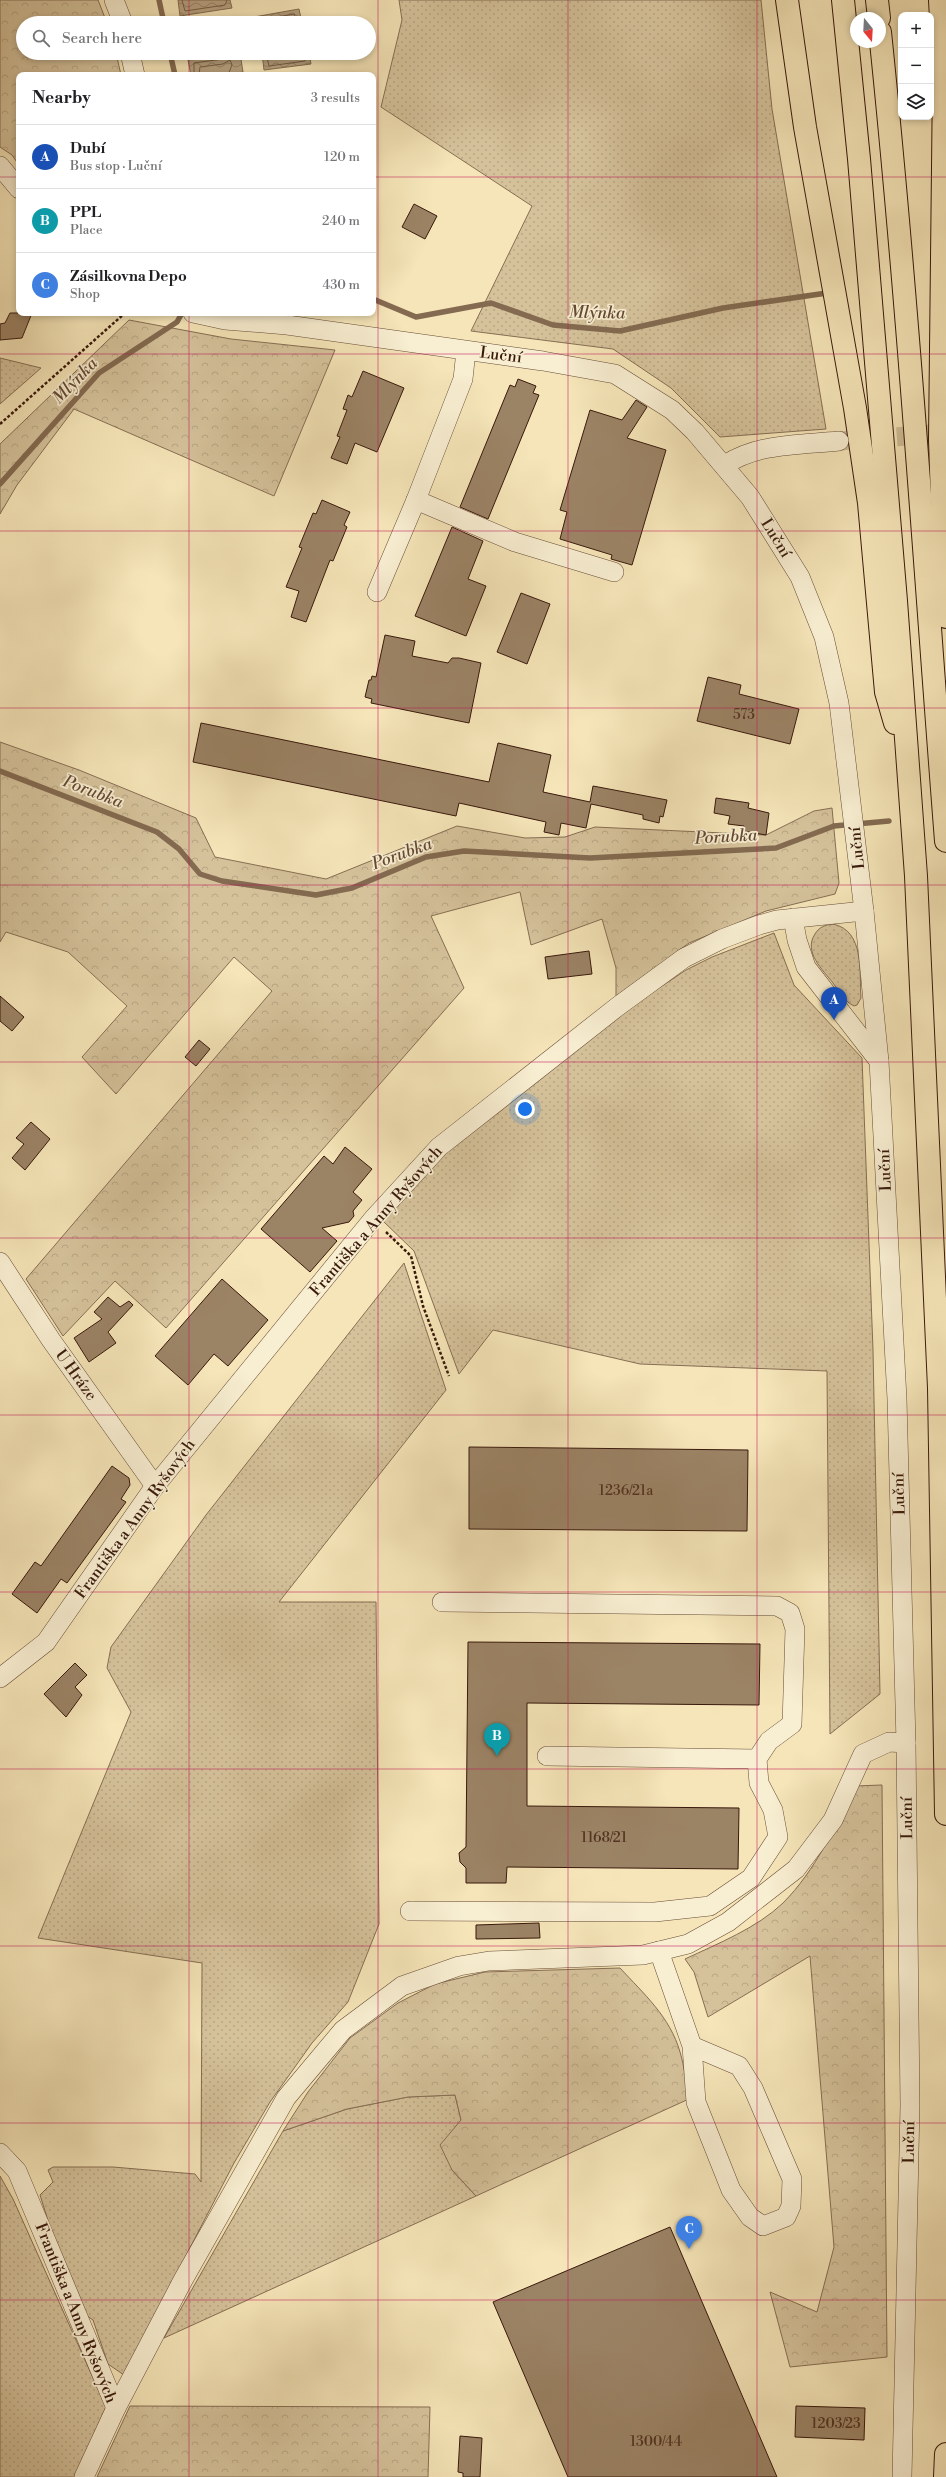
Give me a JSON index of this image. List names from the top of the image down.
{
  "streets": {
    "street": ["Luční", "Františka a Anny Ryšových", "U Hráze"]
  },
  "crossings": [
    ["Luční", "Františka a Anny Ryšových"],
    ["Františka a Anny Ryšových", "U Hráze"]
  ],
  "water": ["Mlýnka", "Porubka"],
  "house_numbers": [
    "573",
    "1236/21a",
    "1168/21",
    "1203/23",
    "1300/44"
  ],
  "north": "bottom",
  "page": {
    "map_buttons": ["+", "−"],
    "search": "Search here",
    "heading": ["Nearby", "3 results"],
    "list": [
      {
        "mark": "A",
        "name": "Dubí",
        "note": "Bus stop · Luční",
        "value": "120 m"
      },
      {
        "mark": "B",
        "name": "PPL",
        "note": "Place",
        "value": "240 m"
      },
      {
        "mark": "C",
        "name": "Zásilkovna Depo",
        "note": "Shop",
        "value": "430 m"
      }
    ],
    "pins": ["A", "B", "C"]
  }
}
